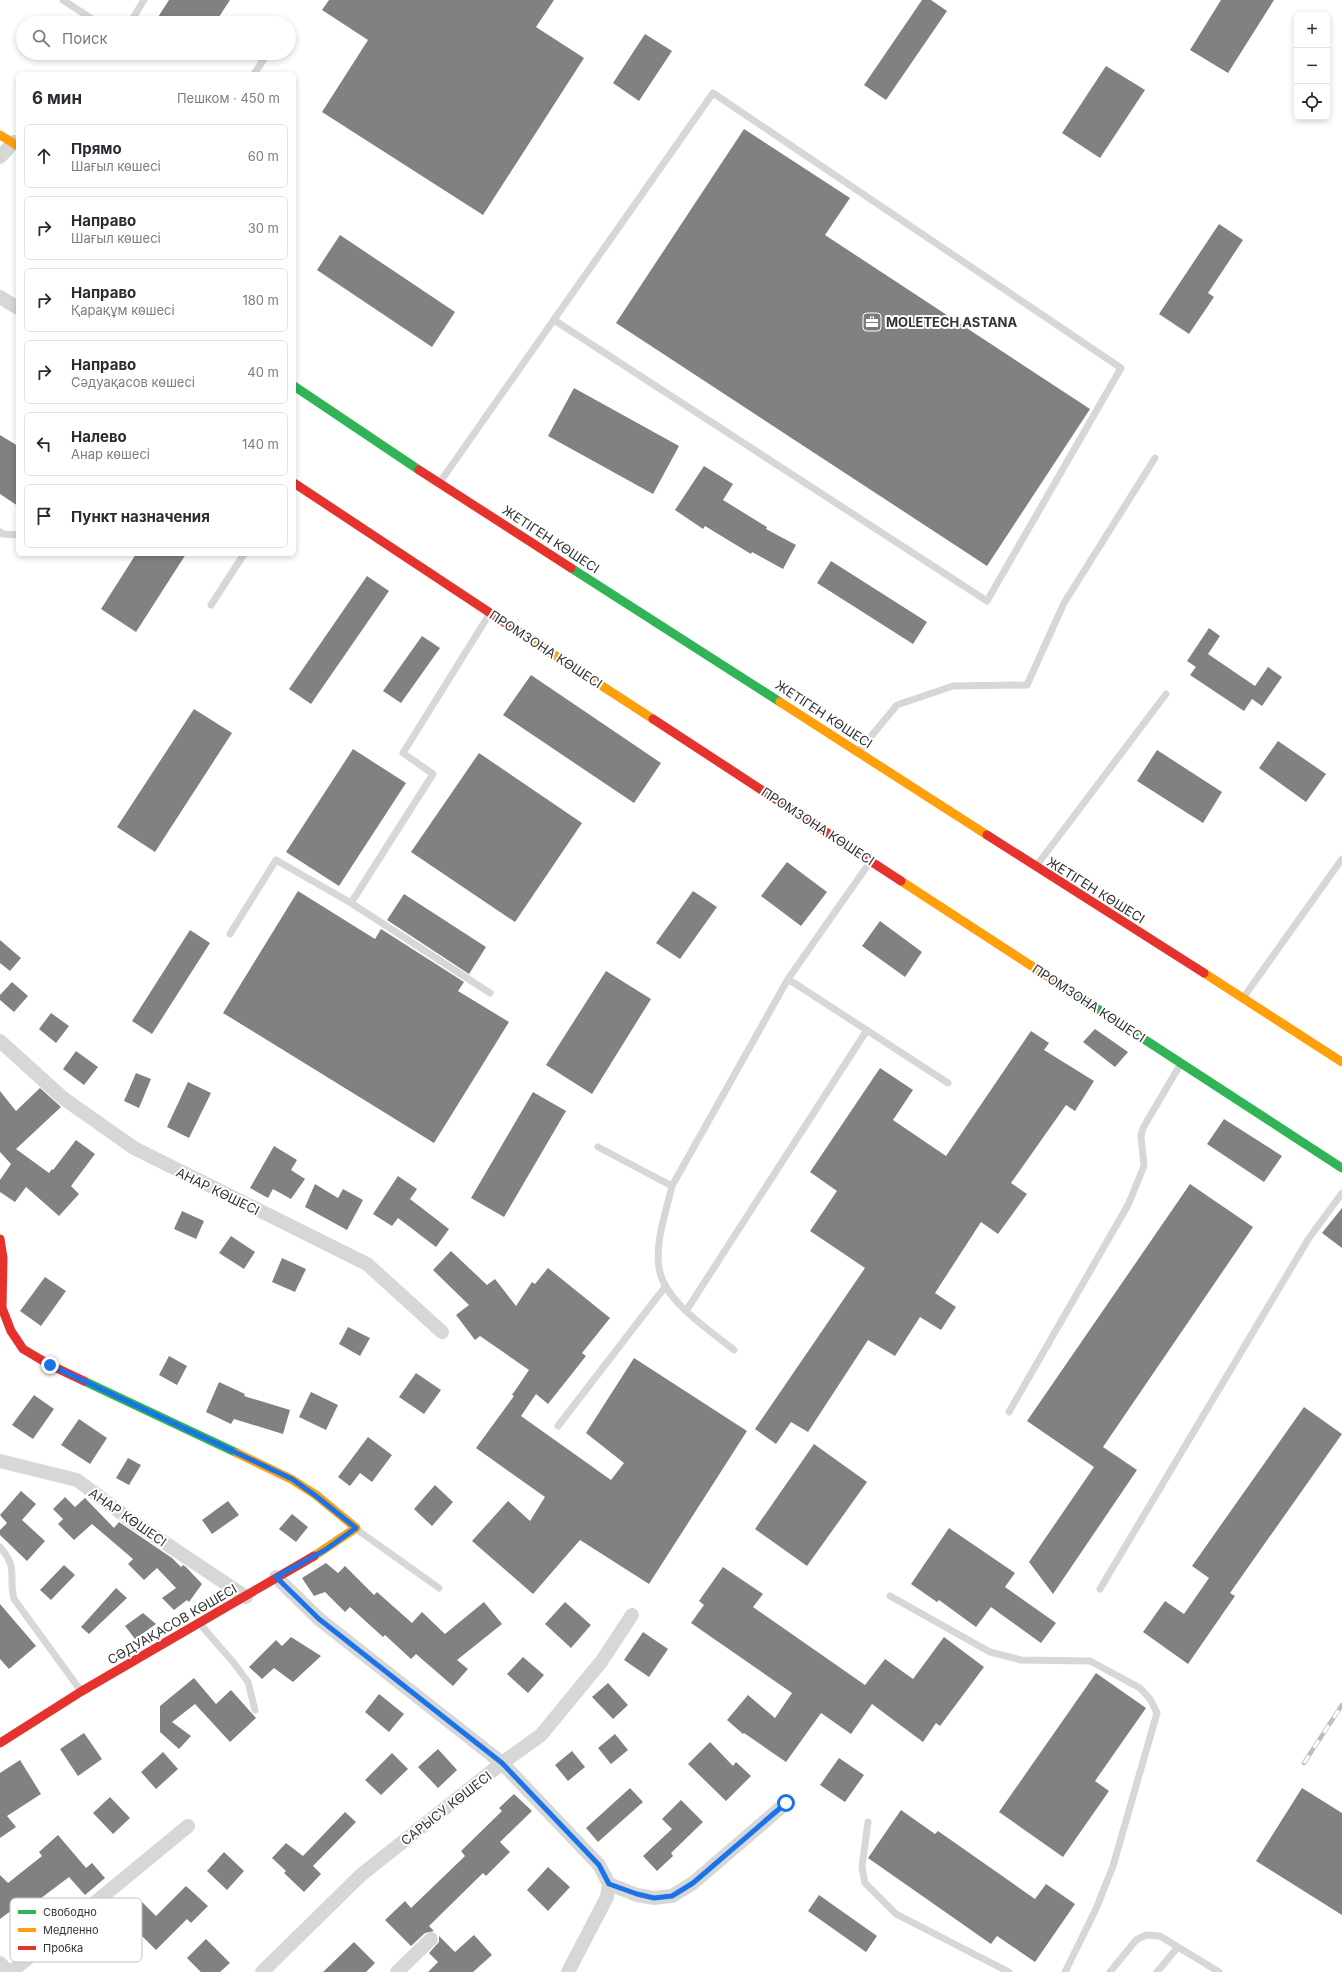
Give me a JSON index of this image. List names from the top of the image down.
{
  "streets": {
    "street": [
      "ЖЕТІГЕН КӨШЕСІ",
      "ПРОМЗОНА КӨШЕСІ",
      "АНАР КӨШЕСІ",
      "СӘДУАҚАСОВ КӨШЕСІ",
      "САРЫСУ КӨШЕСІ"
    ]
  },
  "crossings": [
    ["АНАР КӨШЕСІ", "СӘДУАҚАСОВ КӨШЕСІ"]
  ],
  "places": {
    "office": ["MOLETECH ASTANA"]
  },
  "legend": ["Свободно", "Медленно", "Пробка"],
  "page": {
    "map_buttons": ["+", "−"],
    "search": "Поиск",
    "heading": ["6 мин", "Пешком · 450 m"],
    "list": [
      ["Прямо", "Шағыл көшесі", "60 m"],
      ["Направо", "Шағыл көшесі", "30 m"],
      ["Направо", "Қарақұм көшесі", "180 m"],
      ["Направо", "Сәдуақасов көшесі", "40 m"],
      ["Налево", "Анар көшесі", "140 m"],
      "Пункт назначения"
    ]
  }
}
